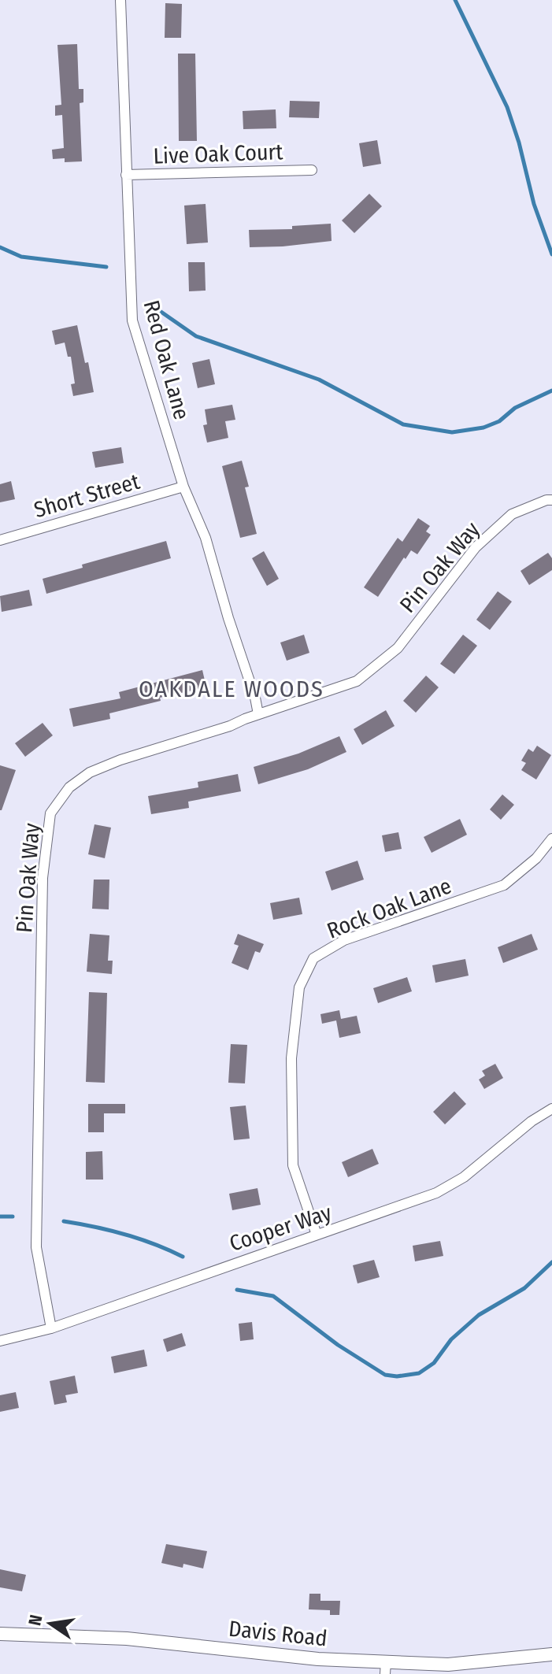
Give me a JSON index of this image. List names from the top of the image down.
{
  "streets": {
    "street": [
      "Live Oak Court",
      "Red Oak Lane",
      "Short Street",
      "Pin Oak Way",
      "Rock Oak Lane",
      "Cooper Way",
      "Davis Road"
    ]
  },
  "crossings": [
    ["Live Oak Court", "Red Oak Lane"],
    ["Red Oak Lane", "Short Street"],
    ["Red Oak Lane", "Pin Oak Way"],
    ["Pin Oak Way", "Cooper Way"],
    ["Rock Oak Lane", "Cooper Way"]
  ],
  "districts": ["OAKDALE WOODS"],
  "north": "left"
}
